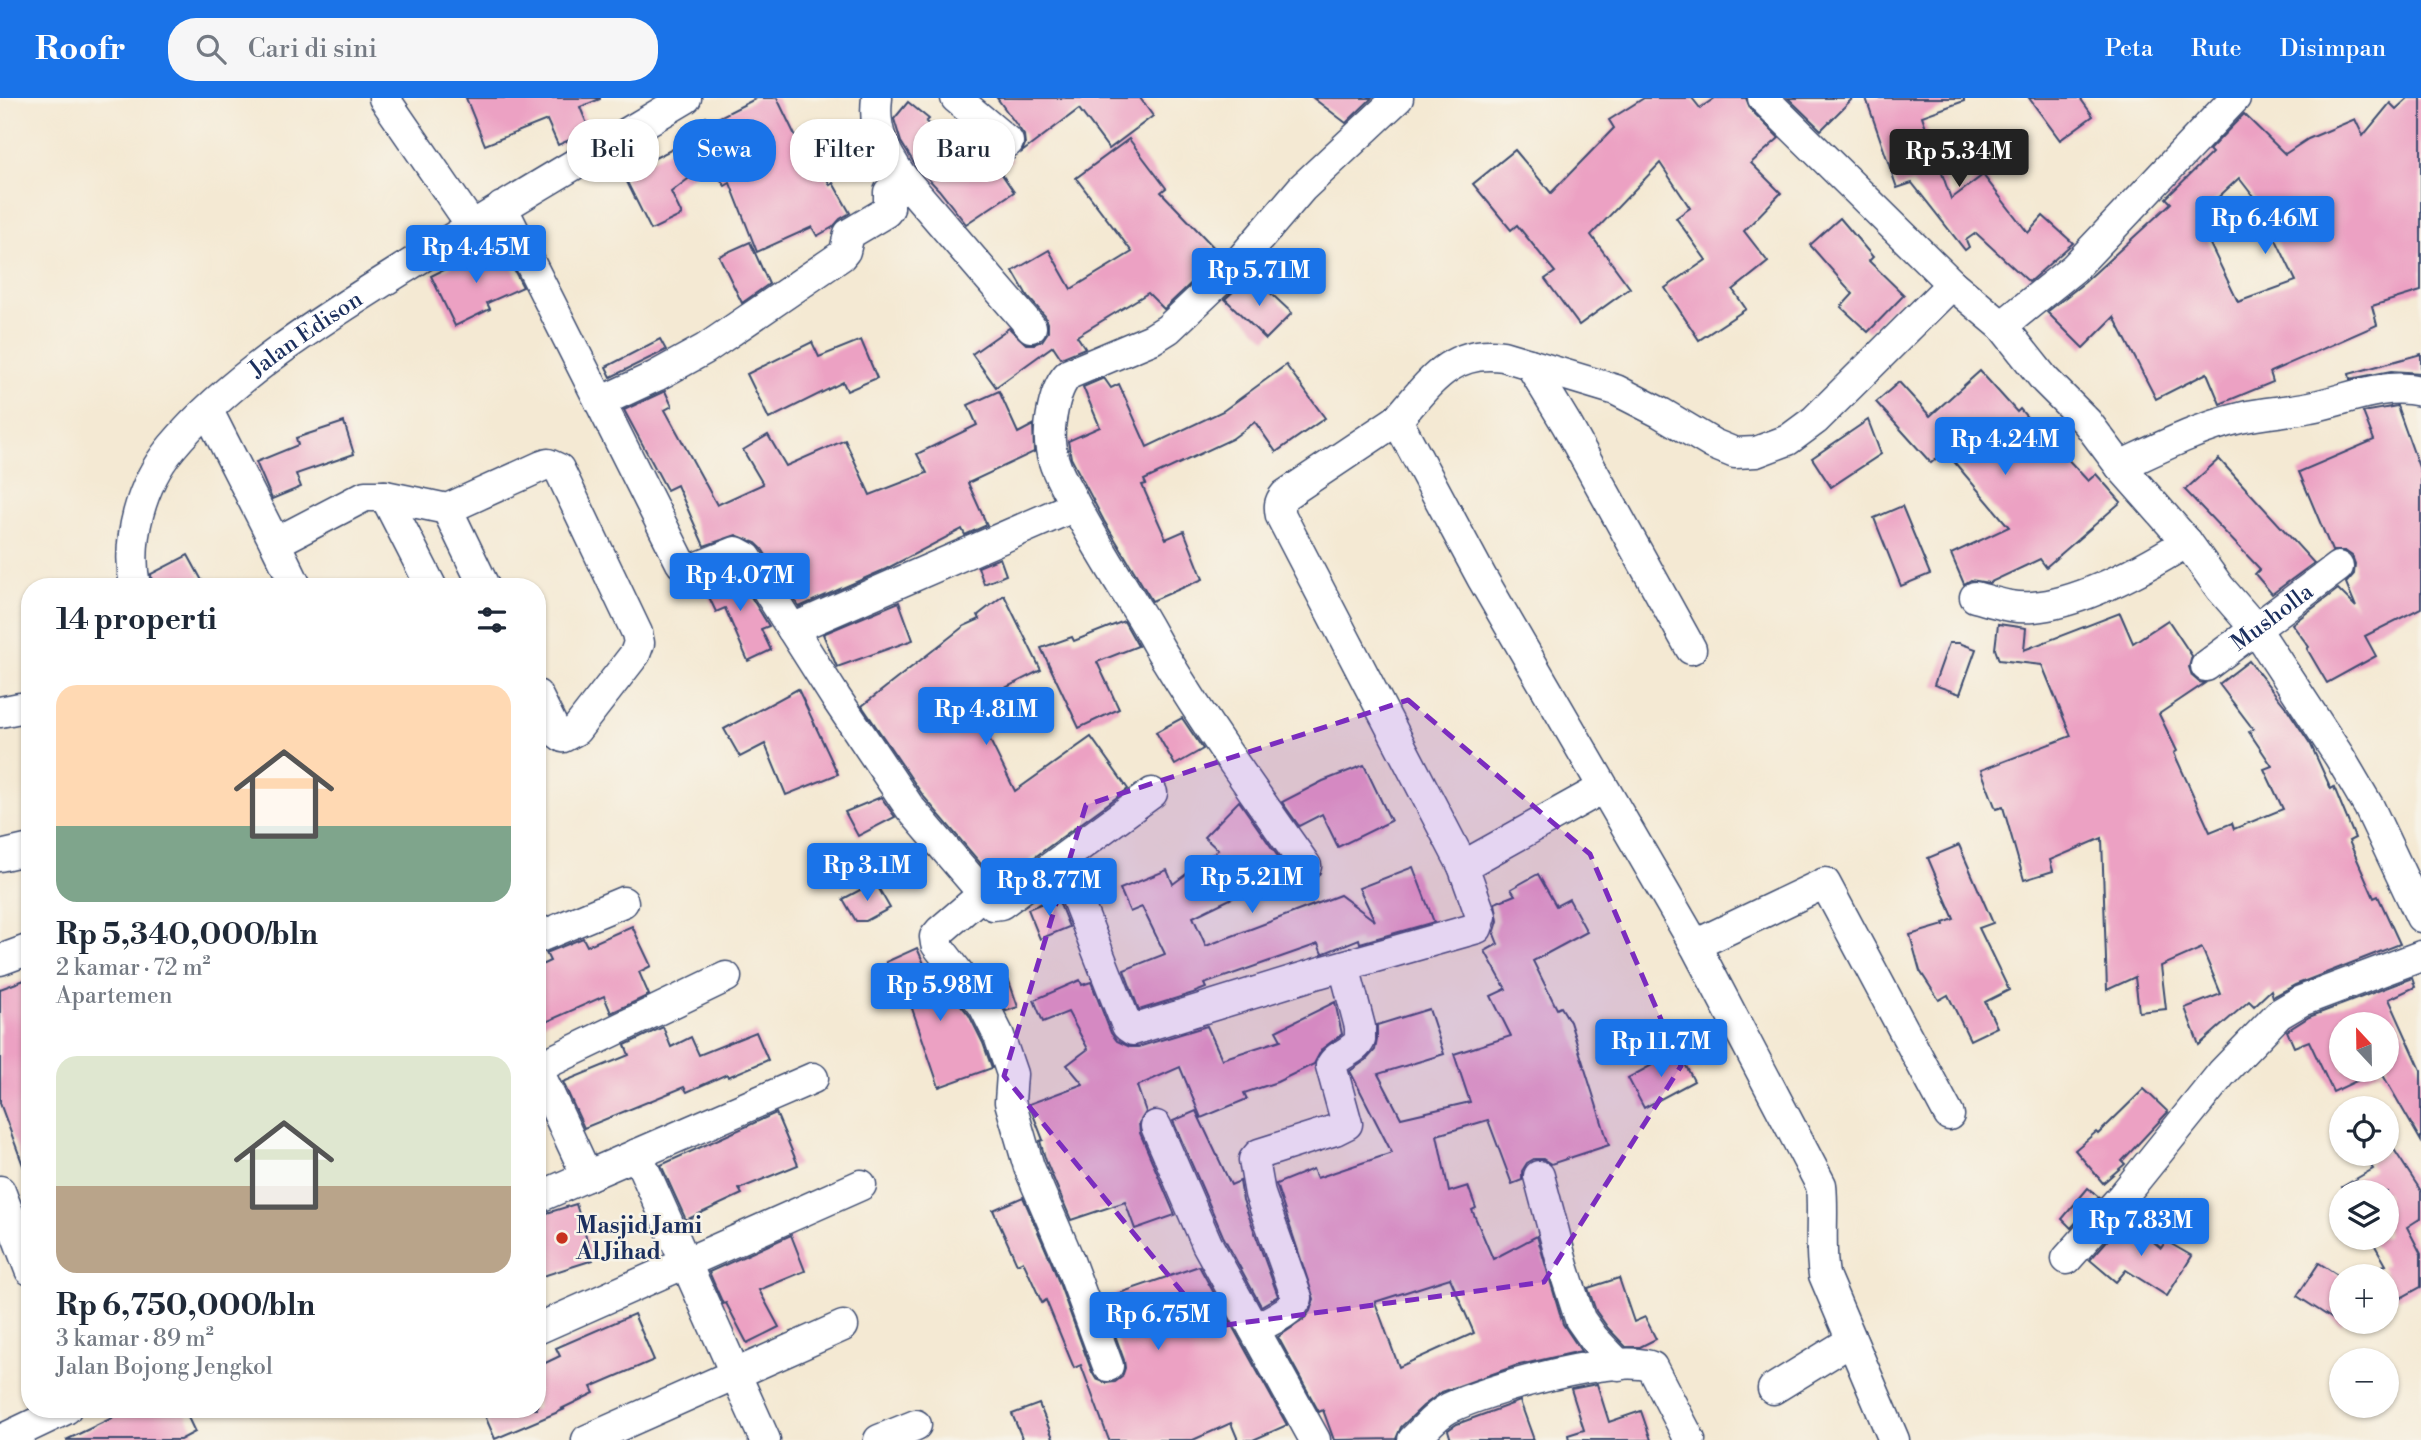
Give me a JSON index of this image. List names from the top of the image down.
{
  "streets": {
    "street": ["Jalan Edison", "Musholla"]
  },
  "places": ["Masjid Jami Al Jihad"],
  "north": "top",
  "page": {
    "header": "Roofr",
    "search": "Cari di sini",
    "nav": ["Peta", "Rute", "Disimpan"],
    "chip": [
      "Beli",
      "Sewa",
      "Filter",
      "Baru"
    ],
    "price": [
      "Rp 5.34M",
      "Rp 6.46M",
      "Rp 4.45M",
      "Rp 5.71M",
      "Rp 4.24M",
      "Rp 4.07M",
      "Rp 4.81M",
      "Rp 3.1M",
      "Rp 5.21M",
      "Rp 8.77M",
      "Rp 5.98M",
      "Rp 11.7M",
      "Rp 7.83M",
      "Rp 6.75M"
    ],
    "heading": "14 properti",
    "list": [
      {
        "name": "Rp 5,340,000/bln",
        "note": "2 kamar · 72 m² · Apartemen"
      },
      {
        "name": "Rp 6,750,000/bln",
        "note": "3 kamar · 89 m² · Jalan Bojong Jengkol"
      }
    ],
    "map_buttons": ["+", "−"]
  }
}
